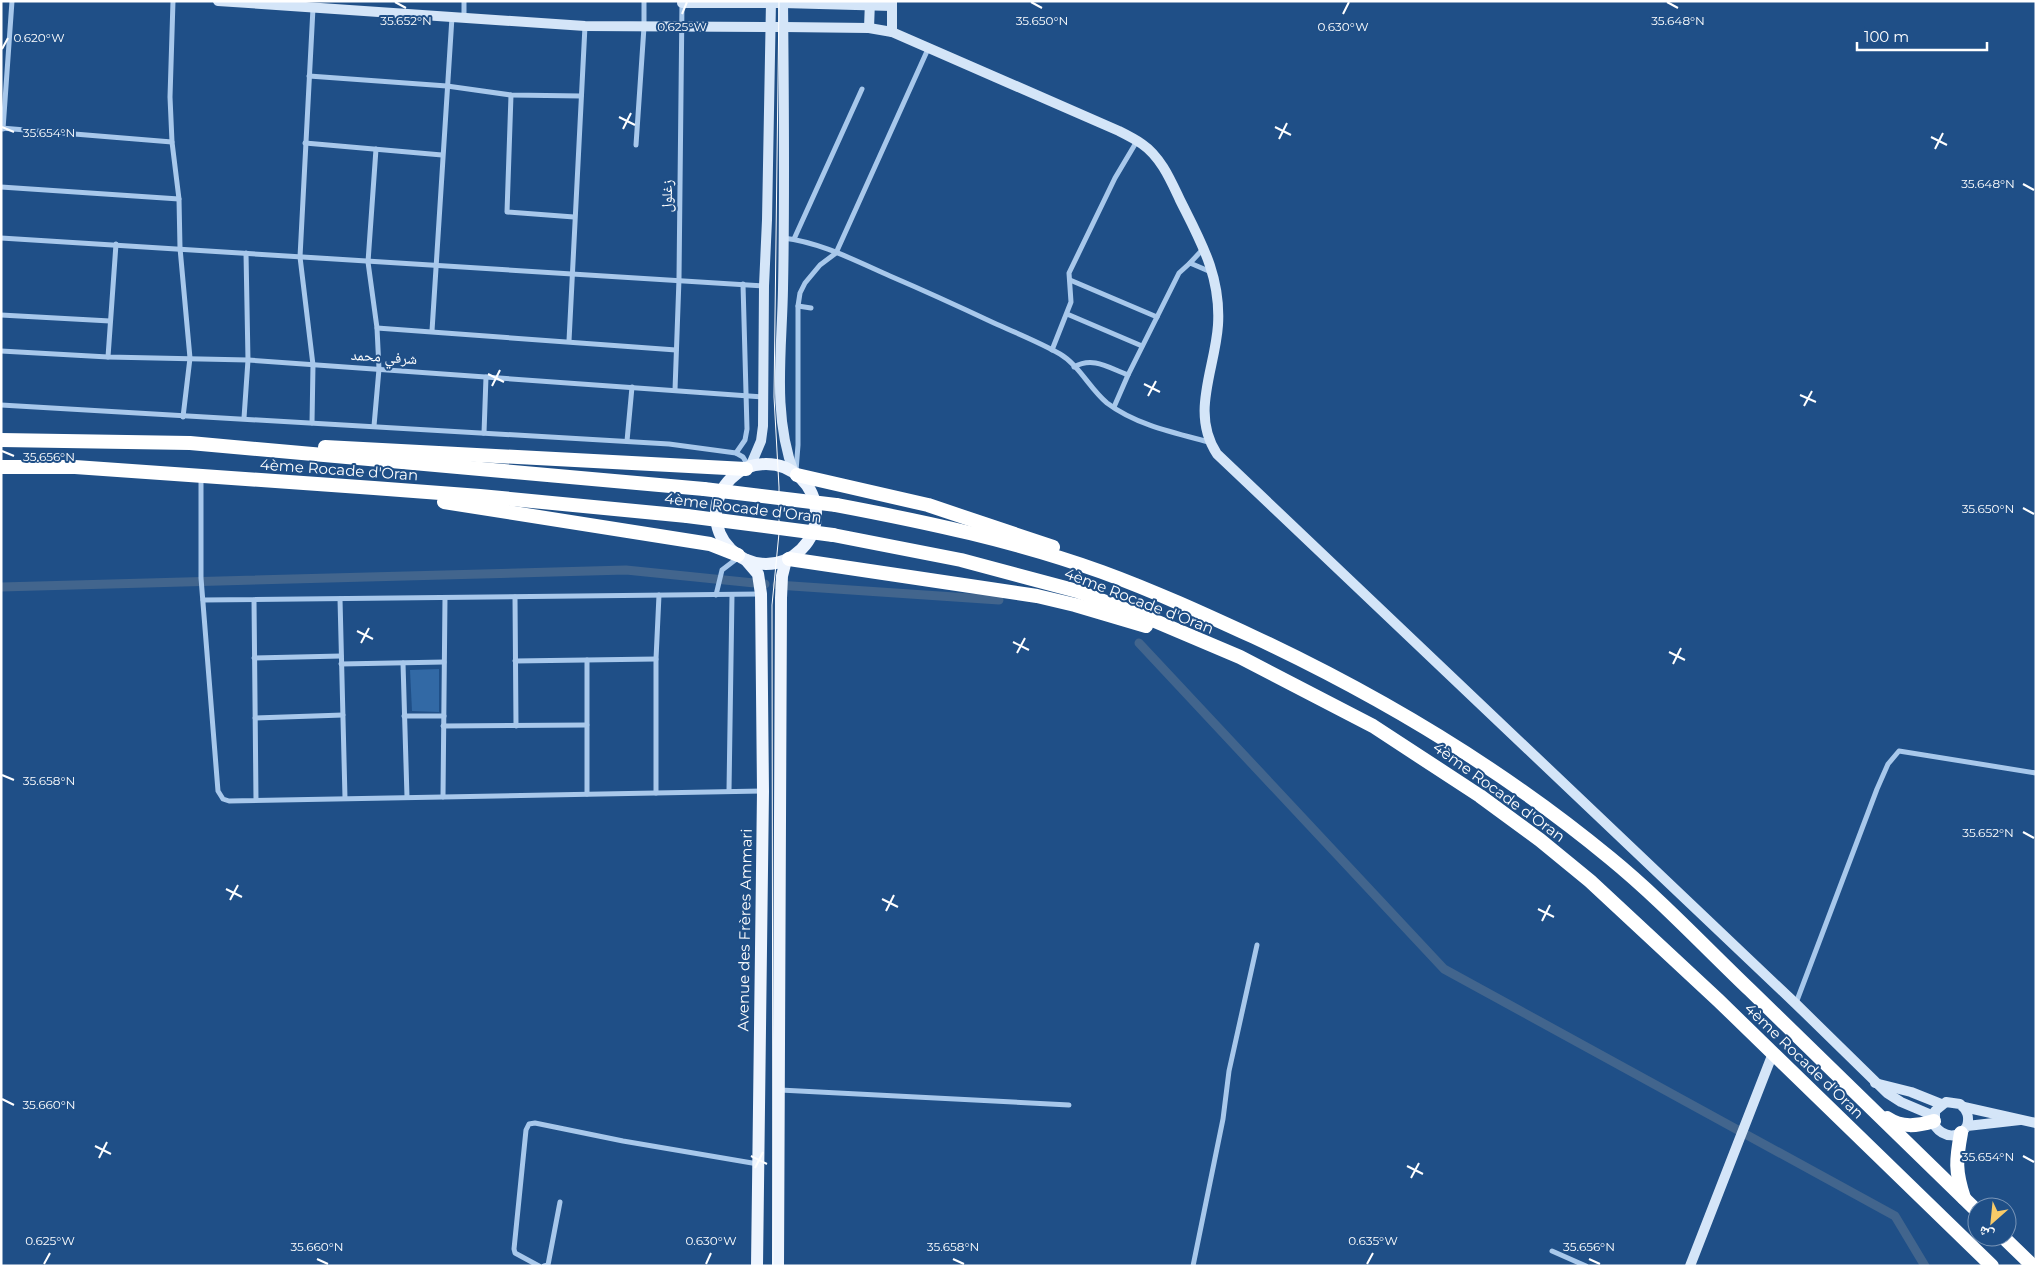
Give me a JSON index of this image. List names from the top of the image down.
{
  "streets": {
    "highway": ["4ème Rocade d'Oran"],
    "main road": ["Avenue des Frères Ammari"],
    "street": ["زغلول", "شرفي محمد"]
  },
  "crossings": [
    ["زغلول", "شرفي محمد"]
  ],
  "scale_bar": "100 m",
  "north": "bottom left",
  "coordinates": [
    "35.652°N",
    "35.650°N",
    "35.648°N",
    "0.625°W",
    "0.630°W",
    "0.620°W",
    "35.654°N",
    "35.656°N",
    "35.658°N",
    "35.660°N",
    "0.635°W"
  ]
}
